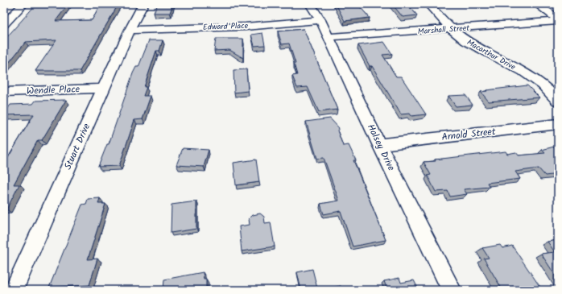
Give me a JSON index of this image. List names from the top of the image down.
{
  "streets": {
    "street": [
      "Edward Place",
      "Marshall Street",
      "Macarthur Drive",
      "Wendle Place",
      "Arnold Street",
      "Stuart Drive",
      "Halsey Drive"
    ]
  },
  "crossings": [
    ["Edward Place", "Stuart Drive"],
    ["Edward Place", "Halsey Drive"],
    ["Marshall Street", "Macarthur Drive"],
    ["Marshall Street", "Halsey Drive"],
    ["Wendle Place", "Stuart Drive"],
    ["Arnold Street", "Halsey Drive"]
  ]
}
